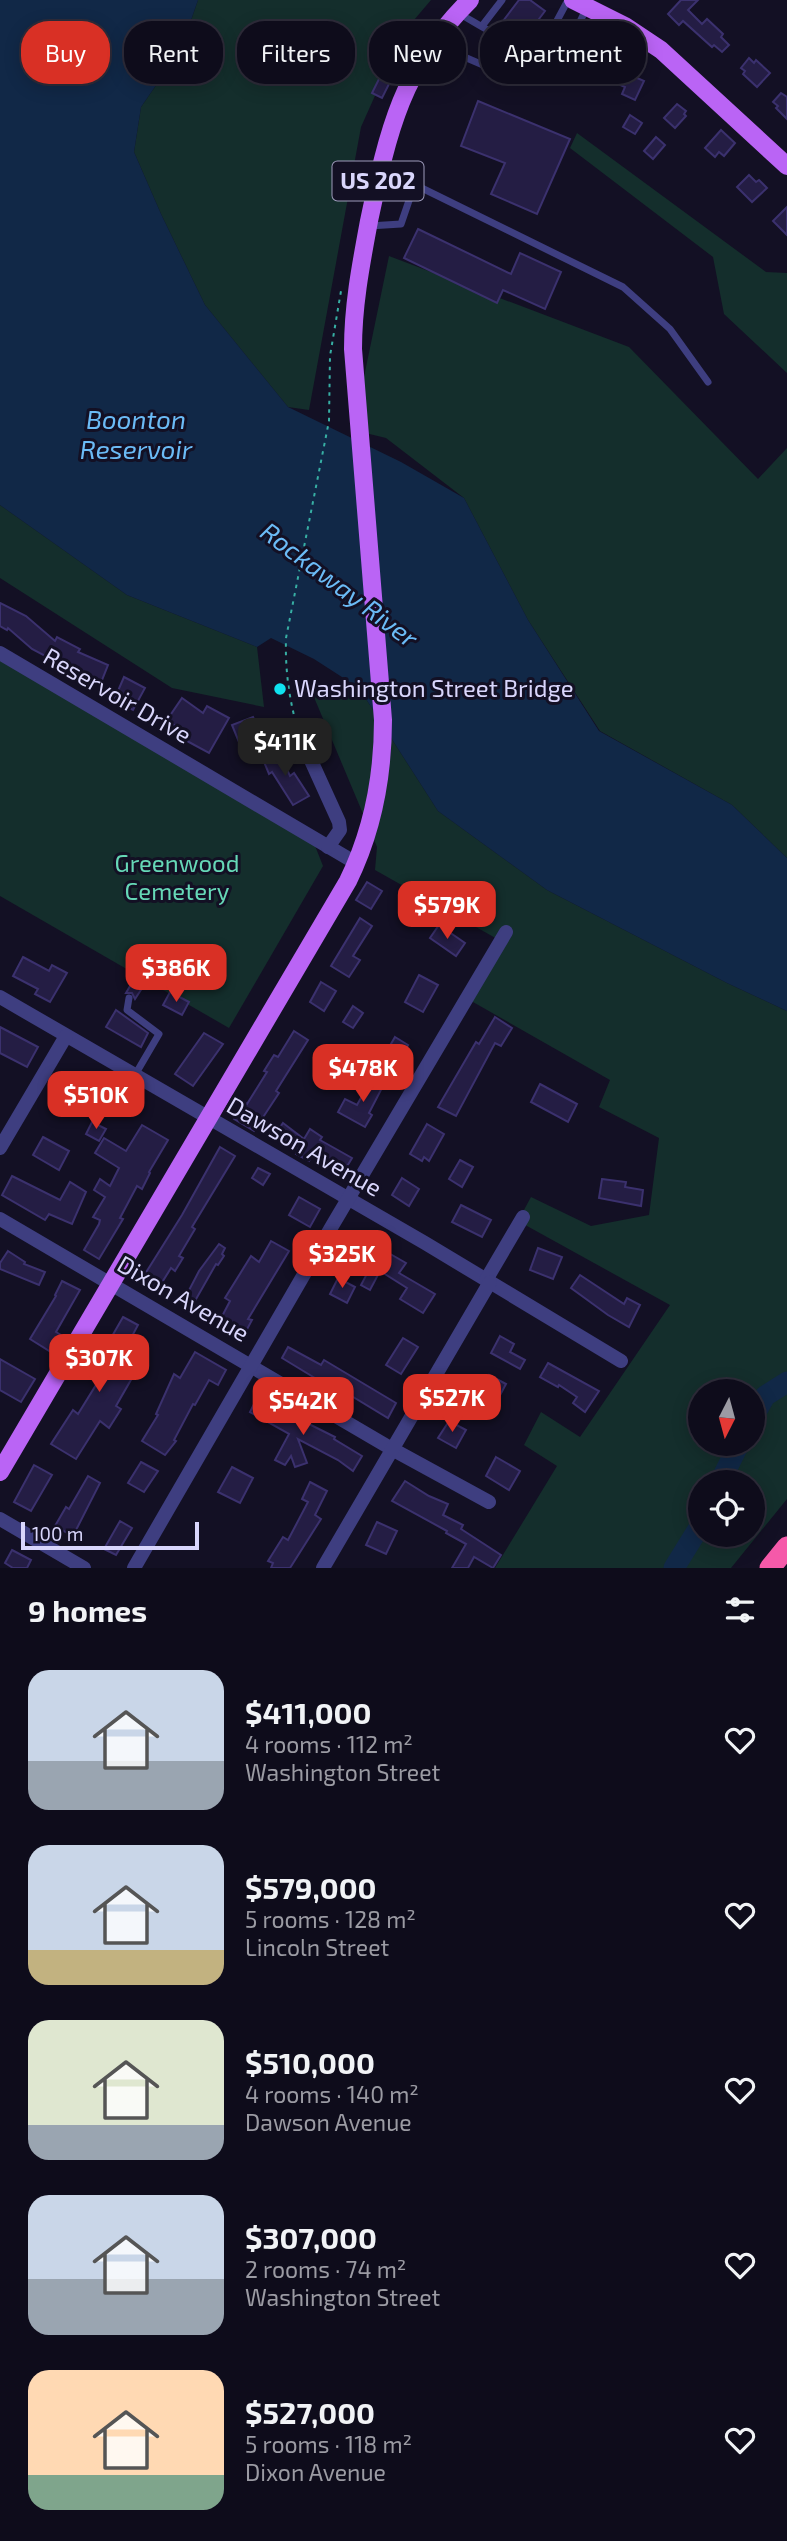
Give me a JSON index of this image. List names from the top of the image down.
{
  "streets": {
    "main road": ["US 202"],
    "street": ["Reservoir Drive", "Dawson Avenue", "Dixon Avenue"]
  },
  "crossings": [
    ["US 202", "Reservoir Drive"],
    ["US 202", "Dawson Avenue"],
    ["US 202", "Dixon Avenue"]
  ],
  "water": ["Boonton Reservoir", "Rockaway River"],
  "parks": ["Greenwood Cemetery"],
  "places": ["Washington Street Bridge"],
  "scale_bar": "100 m",
  "north": "bottom",
  "page": {
    "chip": [
      "Buy",
      "Rent",
      "Filters",
      "New",
      "Apartment"
    ],
    "price": [
      "$411K",
      "$579K",
      "$386K",
      "$478K",
      "$510K",
      "$325K",
      "$307K",
      "$527K",
      "$542K"
    ],
    "scale": "100 m",
    "heading": "9 homes",
    "list": [
      {
        "name": "$411,000",
        "note": "4 rooms · 112 m² · Washington Street"
      },
      {
        "name": "$579,000",
        "note": "5 rooms · 128 m² · Lincoln Street"
      },
      {
        "name": "$510,000",
        "note": "4 rooms · 140 m² · Dawson Avenue"
      },
      {
        "name": "$307,000",
        "note": "2 rooms · 74 m² · Washington Street"
      },
      {
        "name": "$527,000",
        "note": "5 rooms · 118 m² · Dixon Avenue"
      }
    ]
  }
}
